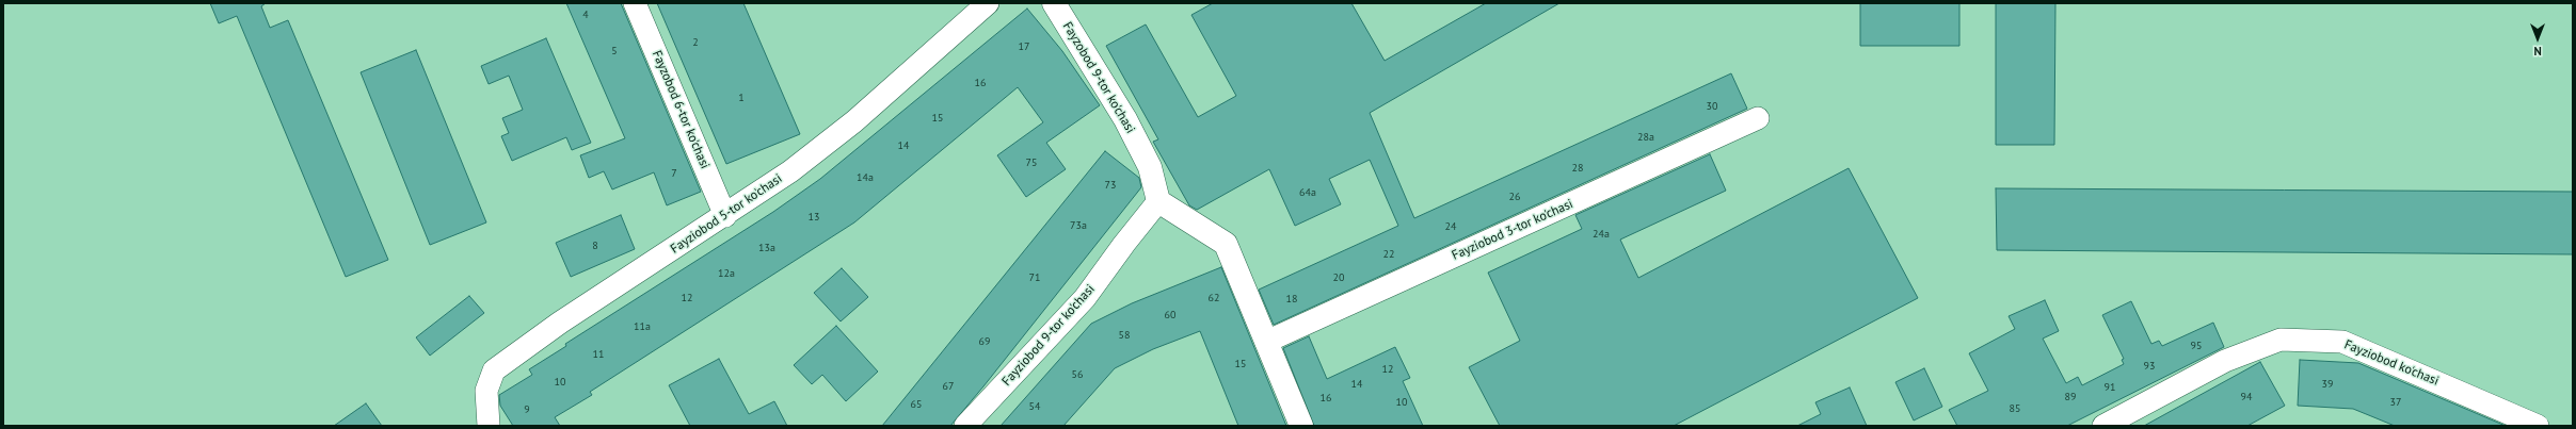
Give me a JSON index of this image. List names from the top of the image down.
{
  "streets": {
    "street": [
      "Fayzobod 9-tor ko'chasi",
      "Fayzobod 6-tor ko'chasi",
      "Fayziobod 5-tor ko'chasi",
      "Fayziobod 3-tor ko'chasi",
      "Fayziobod 9-tor ko'chasi",
      "Fayziobod ko'chasi"
    ]
  },
  "crossings": [
    ["Fayzobod 9-tor ko'chasi", "Fayziobod 9-tor ko'chasi"],
    ["Fayzobod 6-tor ko'chasi", "Fayziobod 5-tor ko'chasi"]
  ],
  "house_numbers": [
    "4",
    "2",
    "17",
    "5",
    "16",
    "1",
    "30",
    "15",
    "28a",
    "14",
    "75",
    "28",
    "7",
    "14a",
    "73",
    "64a",
    "26",
    "13",
    "73a",
    "24",
    "24a",
    "8",
    "13a",
    "22",
    "12a",
    "71",
    "20",
    "12",
    "62",
    "18",
    "60",
    "11a",
    "58",
    "69",
    "95",
    "11",
    "15",
    "93",
    "12",
    "56",
    "10",
    "14",
    "39",
    "67",
    "91",
    "89",
    "94",
    "16",
    "10",
    "37",
    "65",
    "54",
    "85",
    "9"
  ],
  "north": "bottom"
}
